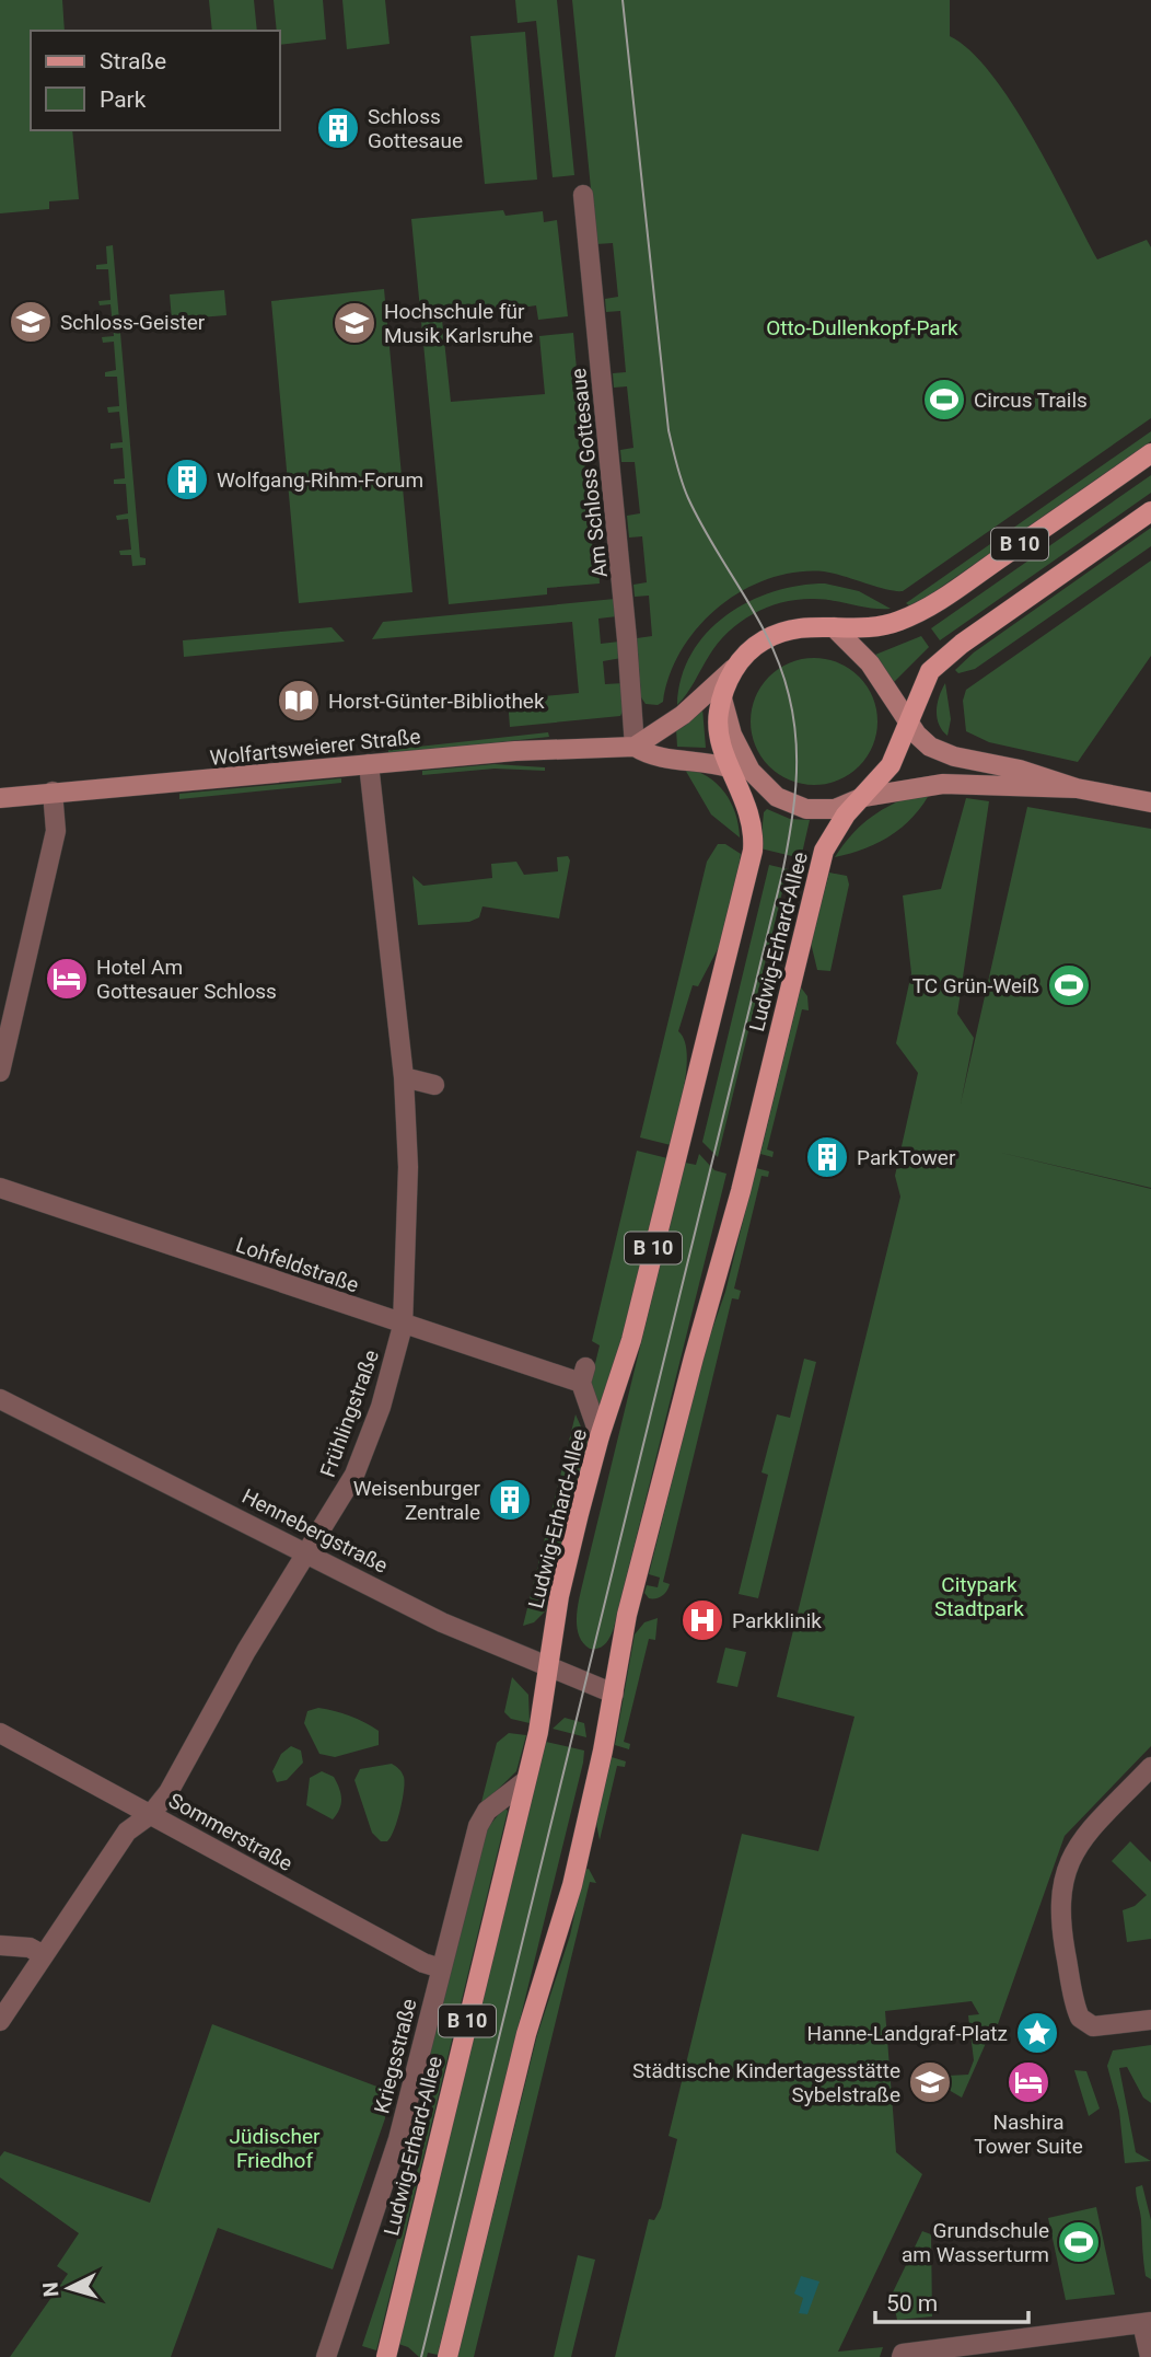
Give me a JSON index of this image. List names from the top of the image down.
{
  "streets": {
    "main road": ["B 10", "Wolfartsweierer Straße", "Ludwig-Erhard-Allee"],
    "street": [
      "Am Schloss Gottesaue",
      "Lohfeldstraße",
      "Frühlingstraße",
      "Hennebergstraße",
      "Sommerstraße",
      "Kriegsstraße"
    ]
  },
  "crossings": [
    ["Am Schloss Gottesaue", "Wolfartsweierer Straße"],
    ["B 10", "Ludwig-Erhard-Allee"],
    ["Wolfartsweierer Straße", "Ludwig-Erhard-Allee"],
    ["Wolfartsweierer Straße", "Frühlingstraße"],
    ["Ludwig-Erhard-Allee", "Lohfeldstraße"],
    ["Ludwig-Erhard-Allee", "Hennebergstraße"],
    ["Ludwig-Erhard-Allee", "Kriegsstraße"],
    ["Lohfeldstraße", "Frühlingstraße"],
    ["Frühlingstraße", "Hennebergstraße"],
    ["Frühlingstraße", "Sommerstraße"],
    ["Sommerstraße", "Kriegsstraße"]
  ],
  "parks": ["Otto-Dullenkopf-Park", "Citypark Stadtpark", "Jüdischer Friedhof"],
  "places": {
    "building": [
      "Schloss Gottesaue",
      "Wolfgang-Rihm-Forum",
      "ParkTower",
      "Weisenburger Zentrale"
    ],
    "school or university": ["Schloss-Geister", "Hochschule für Musik Karlsruhe", "Städtische Kindertagesstätte Sybelstraße"],
    "sports": ["Circus Trails", "TC Grün-Weiß", "Grundschule am Wasserturm"],
    "library": ["Horst-Günter-Bibliothek"],
    "hotel": ["Hotel Am Gottesauer Schloss", "Nashira Tower Suite"],
    "hospital": ["Parkklinik"],
    "place": ["Hanne-Landgraf-Platz"]
  },
  "legend": ["Straße", "Park"],
  "scale_bar": "50 m",
  "north": "left"
}
